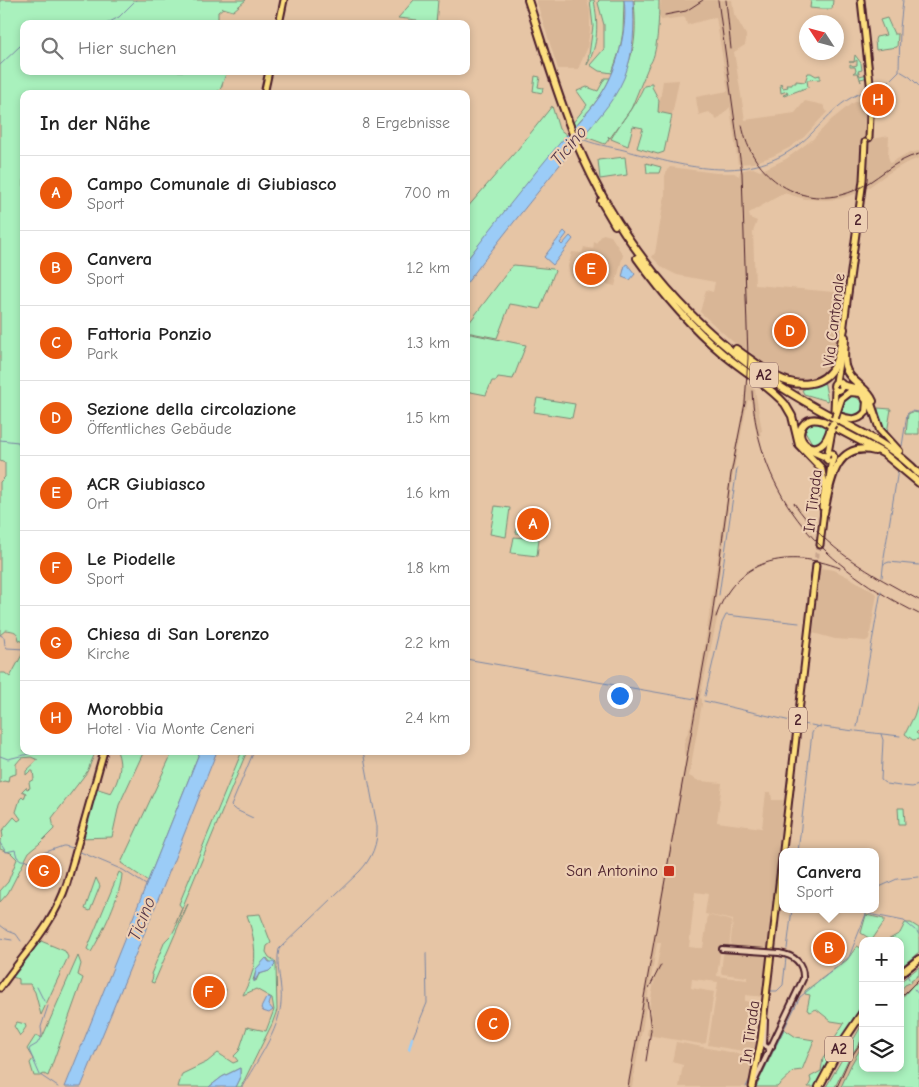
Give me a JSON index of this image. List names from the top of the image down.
{
  "streets": {
    "highway": ["A2"],
    "main road": ["2", "Via Cantonale", "In Tirada"]
  },
  "crossings": [
    ["2", "In Tirada"],
    ["Via Cantonale", "A2"],
    ["Via Cantonale", "In Tirada"],
    ["A2", "In Tirada"]
  ],
  "water": ["Ticino"],
  "places": {
    "transit": ["San Antonino"]
  },
  "north": "top left",
  "page": {
    "search": "Hier suchen",
    "pins": [
      "H",
      "E",
      "D",
      "A",
      "G",
      "B",
      "F",
      "C"
    ],
    "heading": ["In der Nähe", "8 Ergebnisse"],
    "list": [
      {
        "mark": "A",
        "name": "Campo Comunale di Giubiasco",
        "note": "Sport",
        "value": "700 m"
      },
      {
        "mark": "B",
        "name": "Canvera",
        "note": "Sport",
        "value": "1.2 km"
      },
      {
        "mark": "C",
        "name": "Fattoria Ponzio",
        "note": "Park",
        "value": "1.3 km"
      },
      {
        "mark": "D",
        "name": "Sezione della circolazione",
        "note": "Öffentliches Gebäude",
        "value": "1.5 km"
      },
      {
        "mark": "E",
        "name": "ACR Giubiasco",
        "note": "Ort",
        "value": "1.6 km"
      },
      {
        "mark": "F",
        "name": "Le Piodelle",
        "note": "Sport",
        "value": "1.8 km"
      },
      {
        "mark": "G",
        "name": "Chiesa di San Lorenzo",
        "note": "Kirche",
        "value": "2.2 km"
      },
      {
        "mark": "H",
        "name": "Morobbia",
        "note": "Hotel · Via Monte Ceneri",
        "value": "2.4 km"
      }
    ],
    "popup": ["Canvera", "Sport"],
    "map_buttons": ["+", "−"]
  }
}
